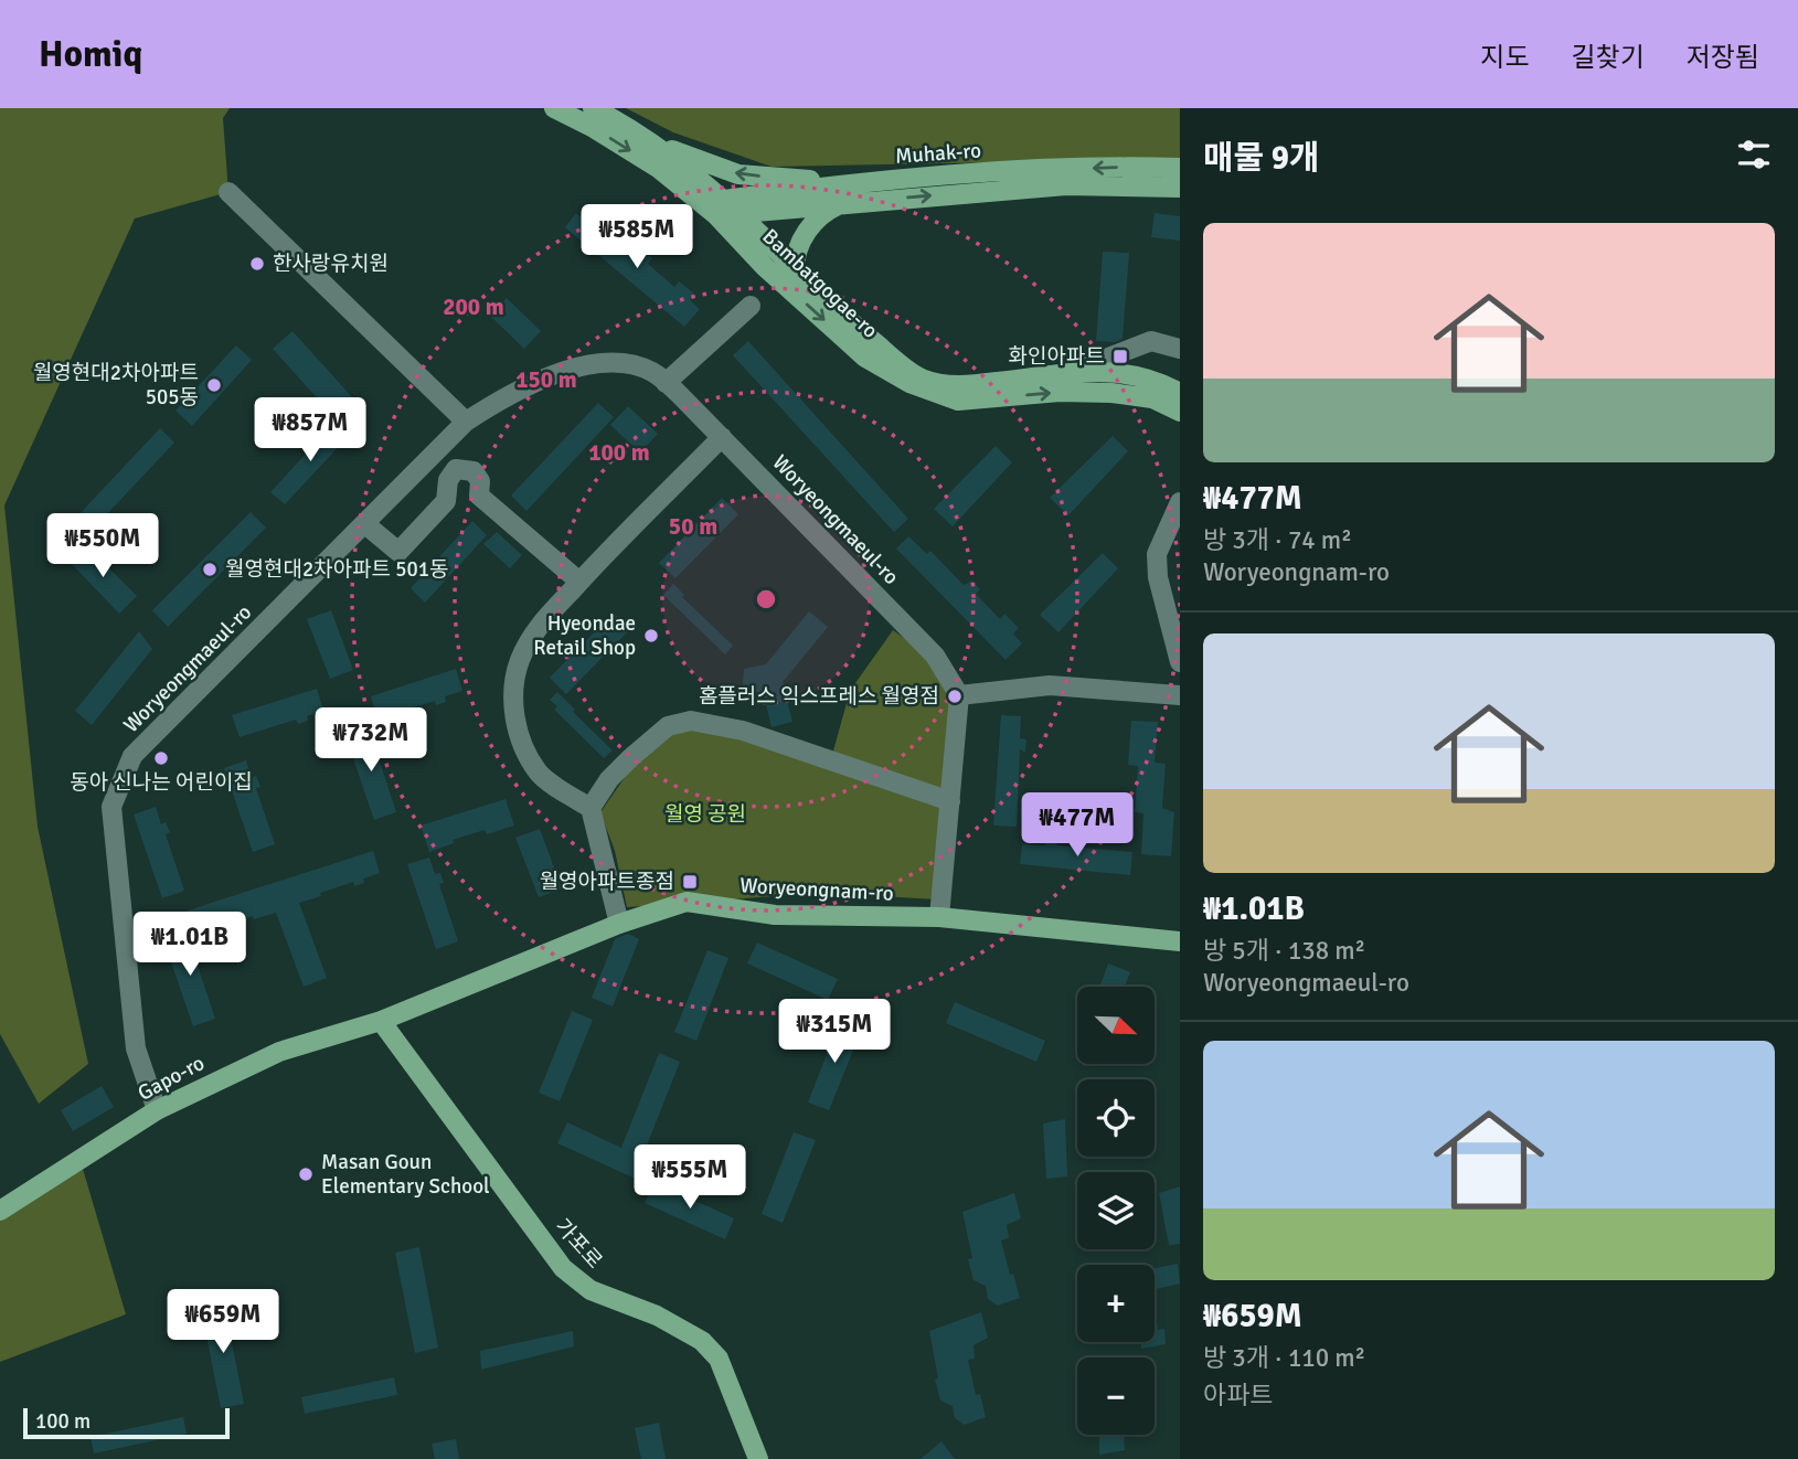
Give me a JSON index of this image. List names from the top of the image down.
{
  "streets": {
    "main road": [
      "Muhak-ro",
      "Bambatgogae-ro",
      "Woryeongnam-ro",
      "Gapo-ro",
      "가포로"
    ],
    "street": ["Woryeongmaeul-ro"]
  },
  "crossings": [
    ["Muhak-ro", "Bambatgogae-ro"],
    ["Woryeongmaeul-ro", "Gapo-ro"],
    ["Woryeongnam-ro", "Gapo-ro"],
    ["Woryeongnam-ro", "가포로"],
    ["Gapo-ro", "가포로"]
  ],
  "parks": ["월영 공원"],
  "places": {
    "other": [
      "한사랑유치원",
      "월영현대2차아파트 505동",
      "월영현대2차아파트 501동",
      "Hyeondae Retail Shop",
      "홈플러스 익스프레스 월영점",
      "동아 신나는 어린이집",
      "Masan Goun Elementary School"
    ],
    "transit": ["화인아파트", "월영아파트종점"]
  },
  "scale_bar": "100 m",
  "north": "bottom right",
  "page": {
    "header": "Homiq",
    "nav": ["지도", "길찾기", "저장됨"],
    "heading": "매물 9개",
    "list": [
      {
        "name": "₩477M",
        "note": "방 3개 · 74 m² · Woryeongnam-ro"
      },
      {
        "name": "₩1.01B",
        "note": "방 5개 · 138 m² · Woryeongmaeul-ro"
      },
      {
        "name": "₩659M",
        "note": "방 3개 · 110 m² · 아파트"
      }
    ],
    "price": [
      "₩585M",
      "₩857M",
      "₩550M",
      "₩732M",
      "₩477M",
      "₩1.01B",
      "₩315M",
      "₩555M",
      "₩659M"
    ],
    "map_buttons": ["+", "−"],
    "scale": "100 m"
  },
  "rings": [
    "200 m",
    "150 m",
    "100 m",
    "50 m"
  ]
}
